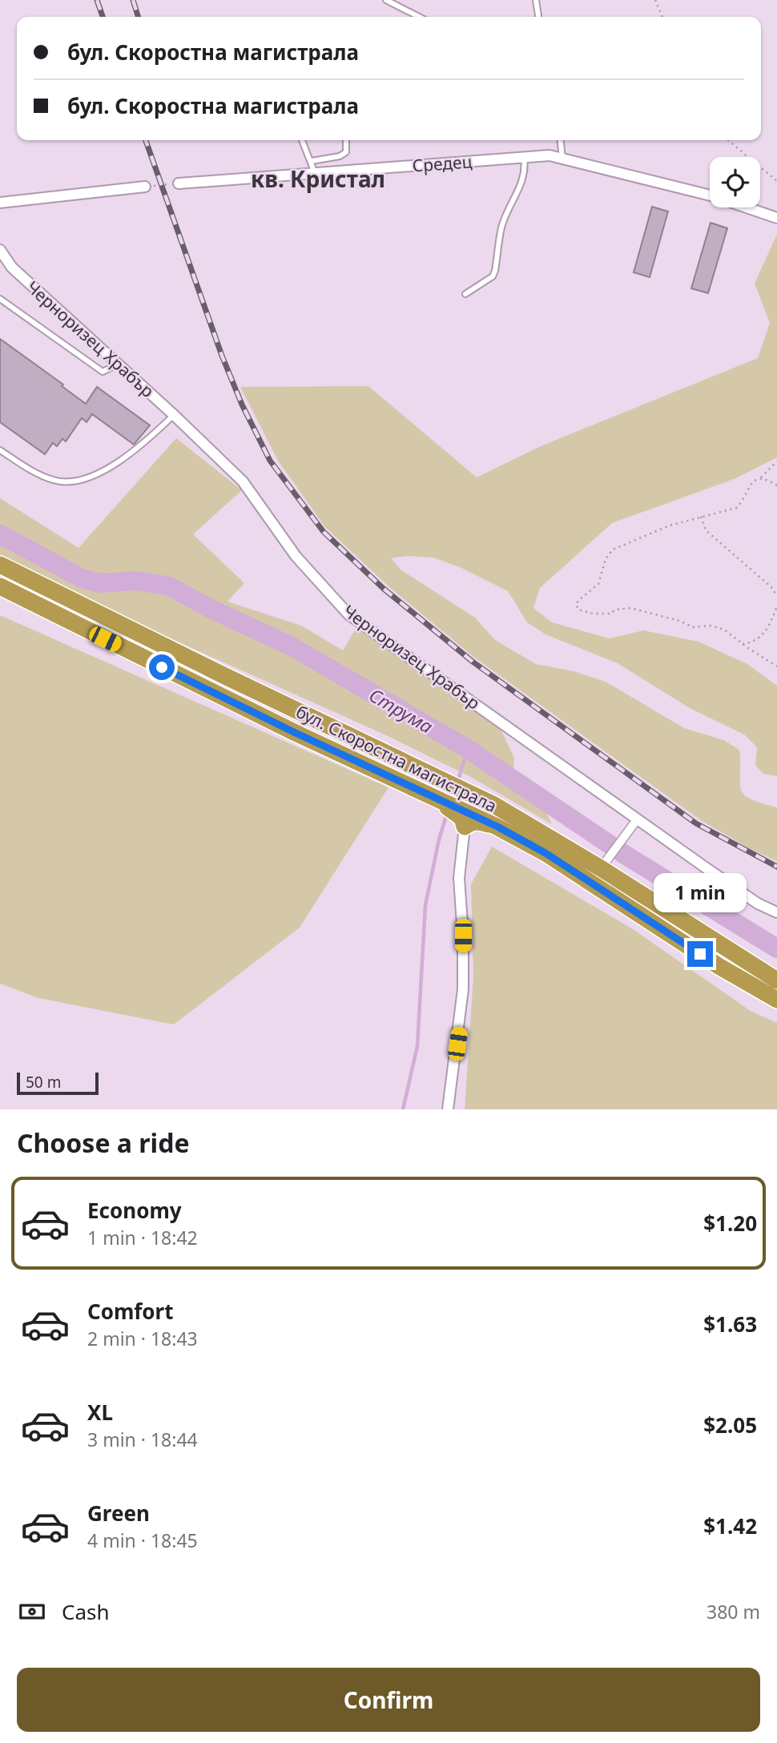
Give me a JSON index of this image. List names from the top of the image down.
{
  "streets": {
    "highway": ["бул. Скоростна магистрала"],
    "street": ["Средец", "Черноризец Храбър"]
  },
  "districts": ["кв. Кристал"],
  "water": ["Струма"],
  "scale_bar": "50 m",
  "page": {
    "banner": ["бул. Скоростна магистрала", "бул. Скоростна магистрала"],
    "bubble": "1 min",
    "scale": "50 m",
    "heading": "Choose a ride",
    "list": [
      {
        "name": "Economy",
        "note": "1 min · 18:42",
        "value": "$1.20"
      },
      {
        "name": "Comfort",
        "note": "2 min · 18:43",
        "value": "$1.63"
      },
      {
        "name": "XL",
        "note": "3 min · 18:44",
        "value": "$2.05"
      },
      {
        "name": "Green",
        "note": "4 min · 18:45",
        "value": "$1.42"
      }
    ],
    "pay": ["Cash", "380 m"],
    "buttons": "Confirm"
  }
}
